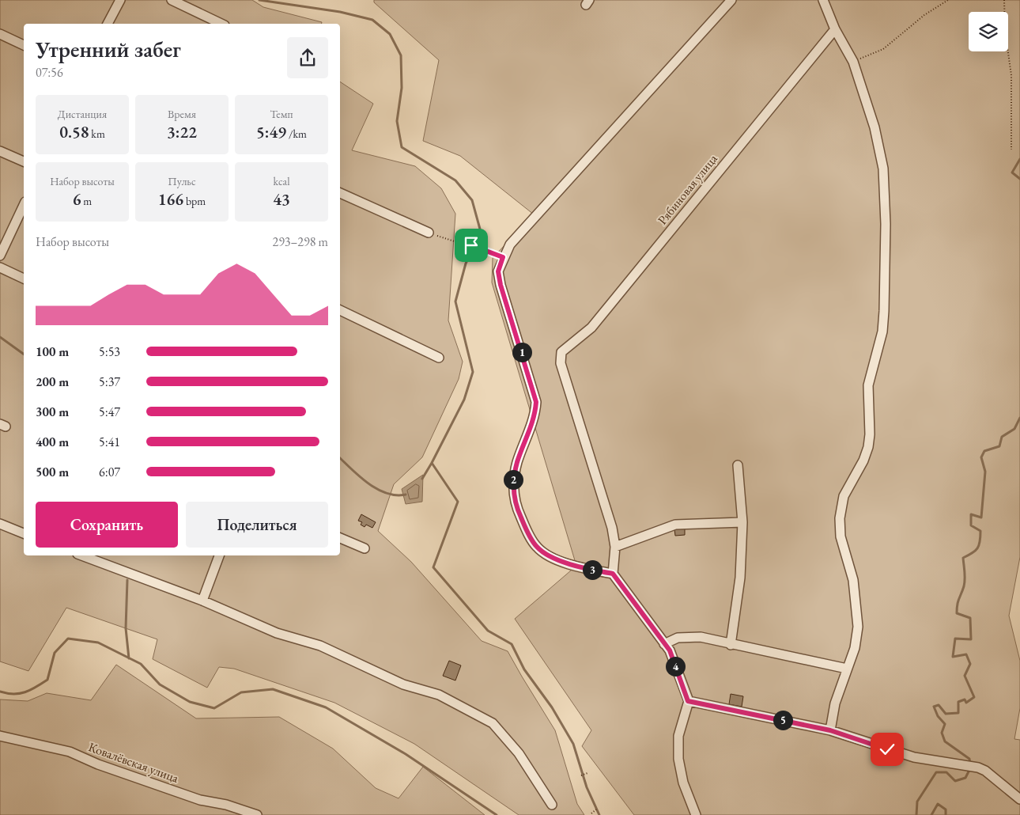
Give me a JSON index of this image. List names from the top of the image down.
{
  "streets": {
    "street": ["Рябиновая улица", "Ковалёвская улица"]
  },
  "page": {
    "heading": ["Утренний забег", "07:56"],
    "stats": [
      ["Дистанция", "0.58 km"],
      ["Время", "3:22"],
      ["Темп", "5:49 /km"],
      ["Набор высоты", "6 m"],
      ["Пульс", "166 bpm"],
      ["kcal", "43"]
    ],
    "chart": ["Набор высоты", "293–298 m"],
    "list": [
      {
        "name": "100 m",
        "note": "5:53"
      },
      {
        "name": "200 m",
        "note": "5:37"
      },
      {
        "name": "300 m",
        "note": "5:47"
      },
      {
        "name": "400 m",
        "note": "5:41"
      },
      {
        "name": "500 m",
        "note": "6:07"
      }
    ],
    "pins": [
      "1",
      "2",
      "3",
      "4",
      "5"
    ],
    "buttons": ["Сохранить", "Поделиться"]
  }
}
